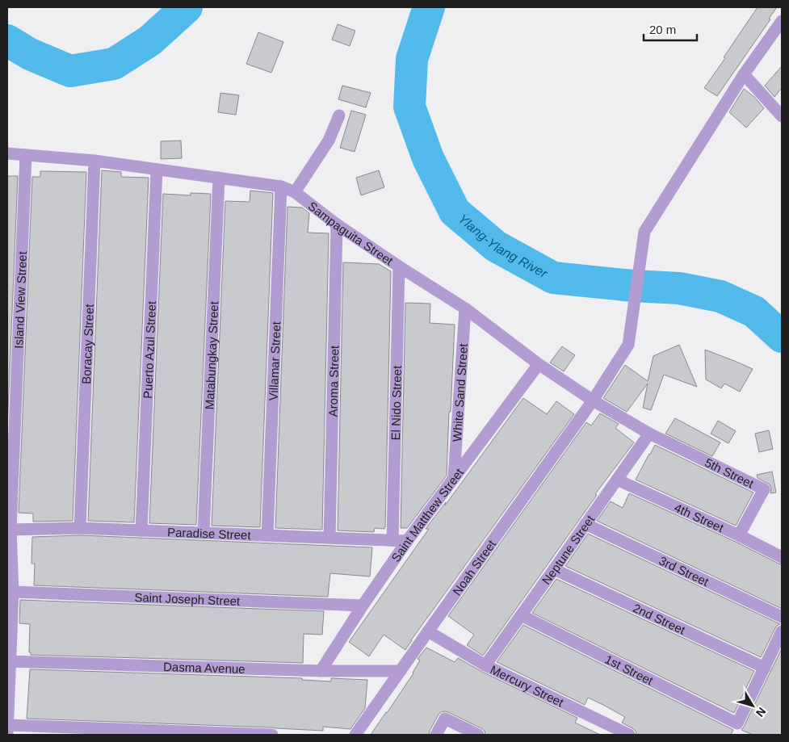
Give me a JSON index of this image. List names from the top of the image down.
{
  "streets": {
    "street": [
      "Sampaguita Street",
      "Island View Street",
      "Boracay Street",
      "Puerto Azul Street",
      "Matabungkay Street",
      "Villamar Street",
      "Aroma Street",
      "White Sand Street",
      "El Nido Street",
      "5th Street",
      "Saint Matthew Street",
      "4th Street",
      "Paradise Street",
      "Neptune Street",
      "Noah Street",
      "3rd Street",
      "Saint Joseph Street",
      "2nd Street",
      "Dasma Avenue",
      "1st Street",
      "Mercury Street"
    ]
  },
  "crossings": [
    ["Sampaguita Street", "Island View Street"],
    ["Sampaguita Street", "Boracay Street"],
    ["Sampaguita Street", "Puerto Azul Street"],
    ["Sampaguita Street", "Matabungkay Street"],
    ["Sampaguita Street", "Villamar Street"],
    ["Sampaguita Street", "Aroma Street"],
    ["Sampaguita Street", "White Sand Street"],
    ["Sampaguita Street", "El Nido Street"],
    ["Sampaguita Street", "5th Street"],
    ["Sampaguita Street", "Saint Matthew Street"],
    ["Sampaguita Street", "Neptune Street"],
    ["Sampaguita Street", "Noah Street"],
    ["Island View Street", "Paradise Street"],
    ["Island View Street", "Saint Joseph Street"],
    ["Island View Street", "Dasma Avenue"],
    ["Boracay Street", "Paradise Street"],
    ["Puerto Azul Street", "Paradise Street"],
    ["Matabungkay Street", "Paradise Street"],
    ["Villamar Street", "Paradise Street"],
    ["Aroma Street", "Paradise Street"],
    ["White Sand Street", "Saint Matthew Street"],
    ["El Nido Street", "Paradise Street"],
    ["5th Street", "4th Street"],
    ["5th Street", "Neptune Street"],
    ["Saint Matthew Street", "Paradise Street"],
    ["Saint Matthew Street", "Saint Joseph Street"],
    ["Saint Matthew Street", "Dasma Avenue"],
    ["4th Street", "Neptune Street"],
    ["Neptune Street", "3rd Street"],
    ["Neptune Street", "2nd Street"],
    ["Neptune Street", "1st Street"],
    ["Neptune Street", "Mercury Street"],
    ["Noah Street", "Dasma Avenue"],
    ["Noah Street", "Mercury Street"],
    ["2nd Street", "1st Street"]
  ],
  "water": ["Ylang-Ylang River"],
  "scale_bar": "20 m",
  "north": "bottom right"
}
